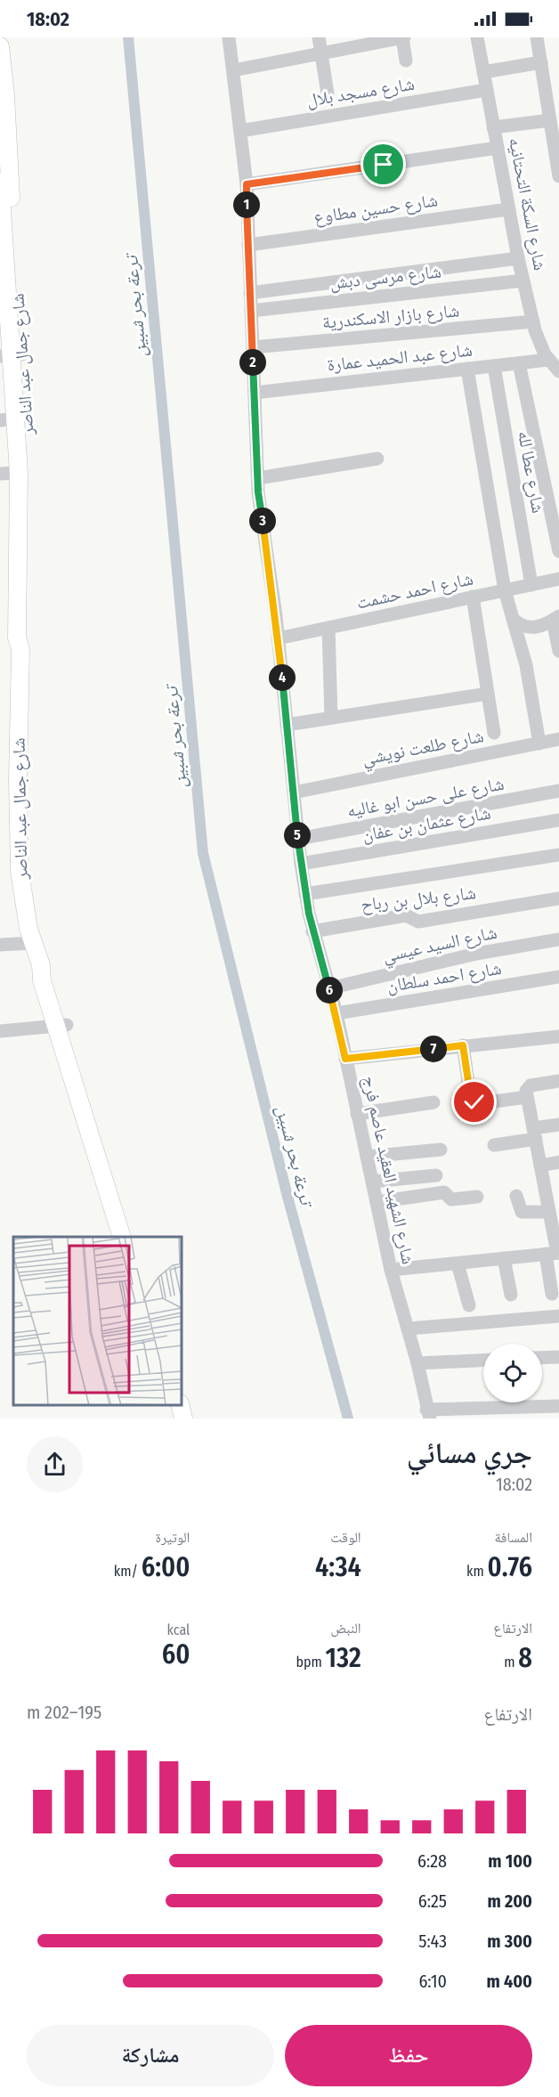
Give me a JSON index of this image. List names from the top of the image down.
{
  "streets": {
    "main road": ["شارع جمال عبد الناصر"],
    "street": [
      "شارع مسجد بلال",
      "شارع السكة التحتانيه",
      "شارع حسين مطاوع",
      "شارع مرسى دبش",
      "شارع بازار الاسكندرية",
      "شارع عبد الحميد عمارة",
      "شارع عطا لله",
      "شارع احمد حشمت",
      "شارع طلعت نويشي",
      "شارع على حسن ابو غاليه",
      "شارع عثمان بن عفان",
      "شارع بلال بن رباح",
      "شارع السيد عيسي",
      "شارع احمد سلطان",
      "شارع الشهيد العقيد عاصم فرج"
    ]
  },
  "crossings": [
    ["شارع مسجد بلال", "شارع السكة التحتانيه"],
    ["شارع مسجد بلال", "شارع الشهيد العقيد عاصم فرج"],
    ["شارع السكة التحتانيه", "شارع حسين مطاوع"],
    ["شارع السكة التحتانيه", "شارع مرسى دبش"],
    ["شارع السكة التحتانيه", "شارع بازار الاسكندرية"],
    ["شارع السكة التحتانيه", "شارع عبد الحميد عمارة"],
    ["شارع حسين مطاوع", "شارع الشهيد العقيد عاصم فرج"],
    ["شارع مرسى دبش", "شارع الشهيد العقيد عاصم فرج"],
    ["شارع بازار الاسكندرية", "شارع الشهيد العقيد عاصم فرج"],
    ["شارع عبد الحميد عمارة", "شارع عطا لله"],
    ["شارع عبد الحميد عمارة", "شارع الشهيد العقيد عاصم فرج"],
    ["شارع عطا لله", "شارع احمد حشمت"],
    ["شارع احمد حشمت", "شارع الشهيد العقيد عاصم فرج"],
    ["شارع طلعت نويشي", "شارع الشهيد العقيد عاصم فرج"],
    ["شارع على حسن ابو غاليه", "شارع الشهيد العقيد عاصم فرج"],
    ["شارع عثمان بن عفان", "شارع الشهيد العقيد عاصم فرج"],
    ["شارع بلال بن رباح", "شارع الشهيد العقيد عاصم فرج"],
    ["شارع السيد عيسي", "شارع الشهيد العقيد عاصم فرج"],
    ["شارع احمد سلطان", "شارع الشهيد العقيد عاصم فرج"]
  ],
  "water": ["ترعة بحر شبين"],
  "page": {
    "status": "18:02",
    "pins": [
      "1",
      "2",
      "3",
      "4",
      "5",
      "6",
      "7"
    ],
    "heading": ["جري مسائي", "18:02"],
    "stats": [
      ["المسافة", "0.76 km"],
      ["الوقت", "4:34"],
      ["الوتيرة", "6:00 /km"],
      ["الارتفاع", "8 m"],
      ["النبض", "132 bpm"],
      ["kcal", "60"]
    ],
    "chart": ["الارتفاع", "195–202 m"],
    "list": [
      {
        "name": "100 m",
        "note": "6:28"
      },
      {
        "name": "200 m",
        "note": "6:25"
      },
      {
        "name": "300 m",
        "note": "5:43"
      },
      {
        "name": "400 m",
        "note": "6:10"
      }
    ],
    "buttons": ["حفظ", "مشاركة"]
  }
}
